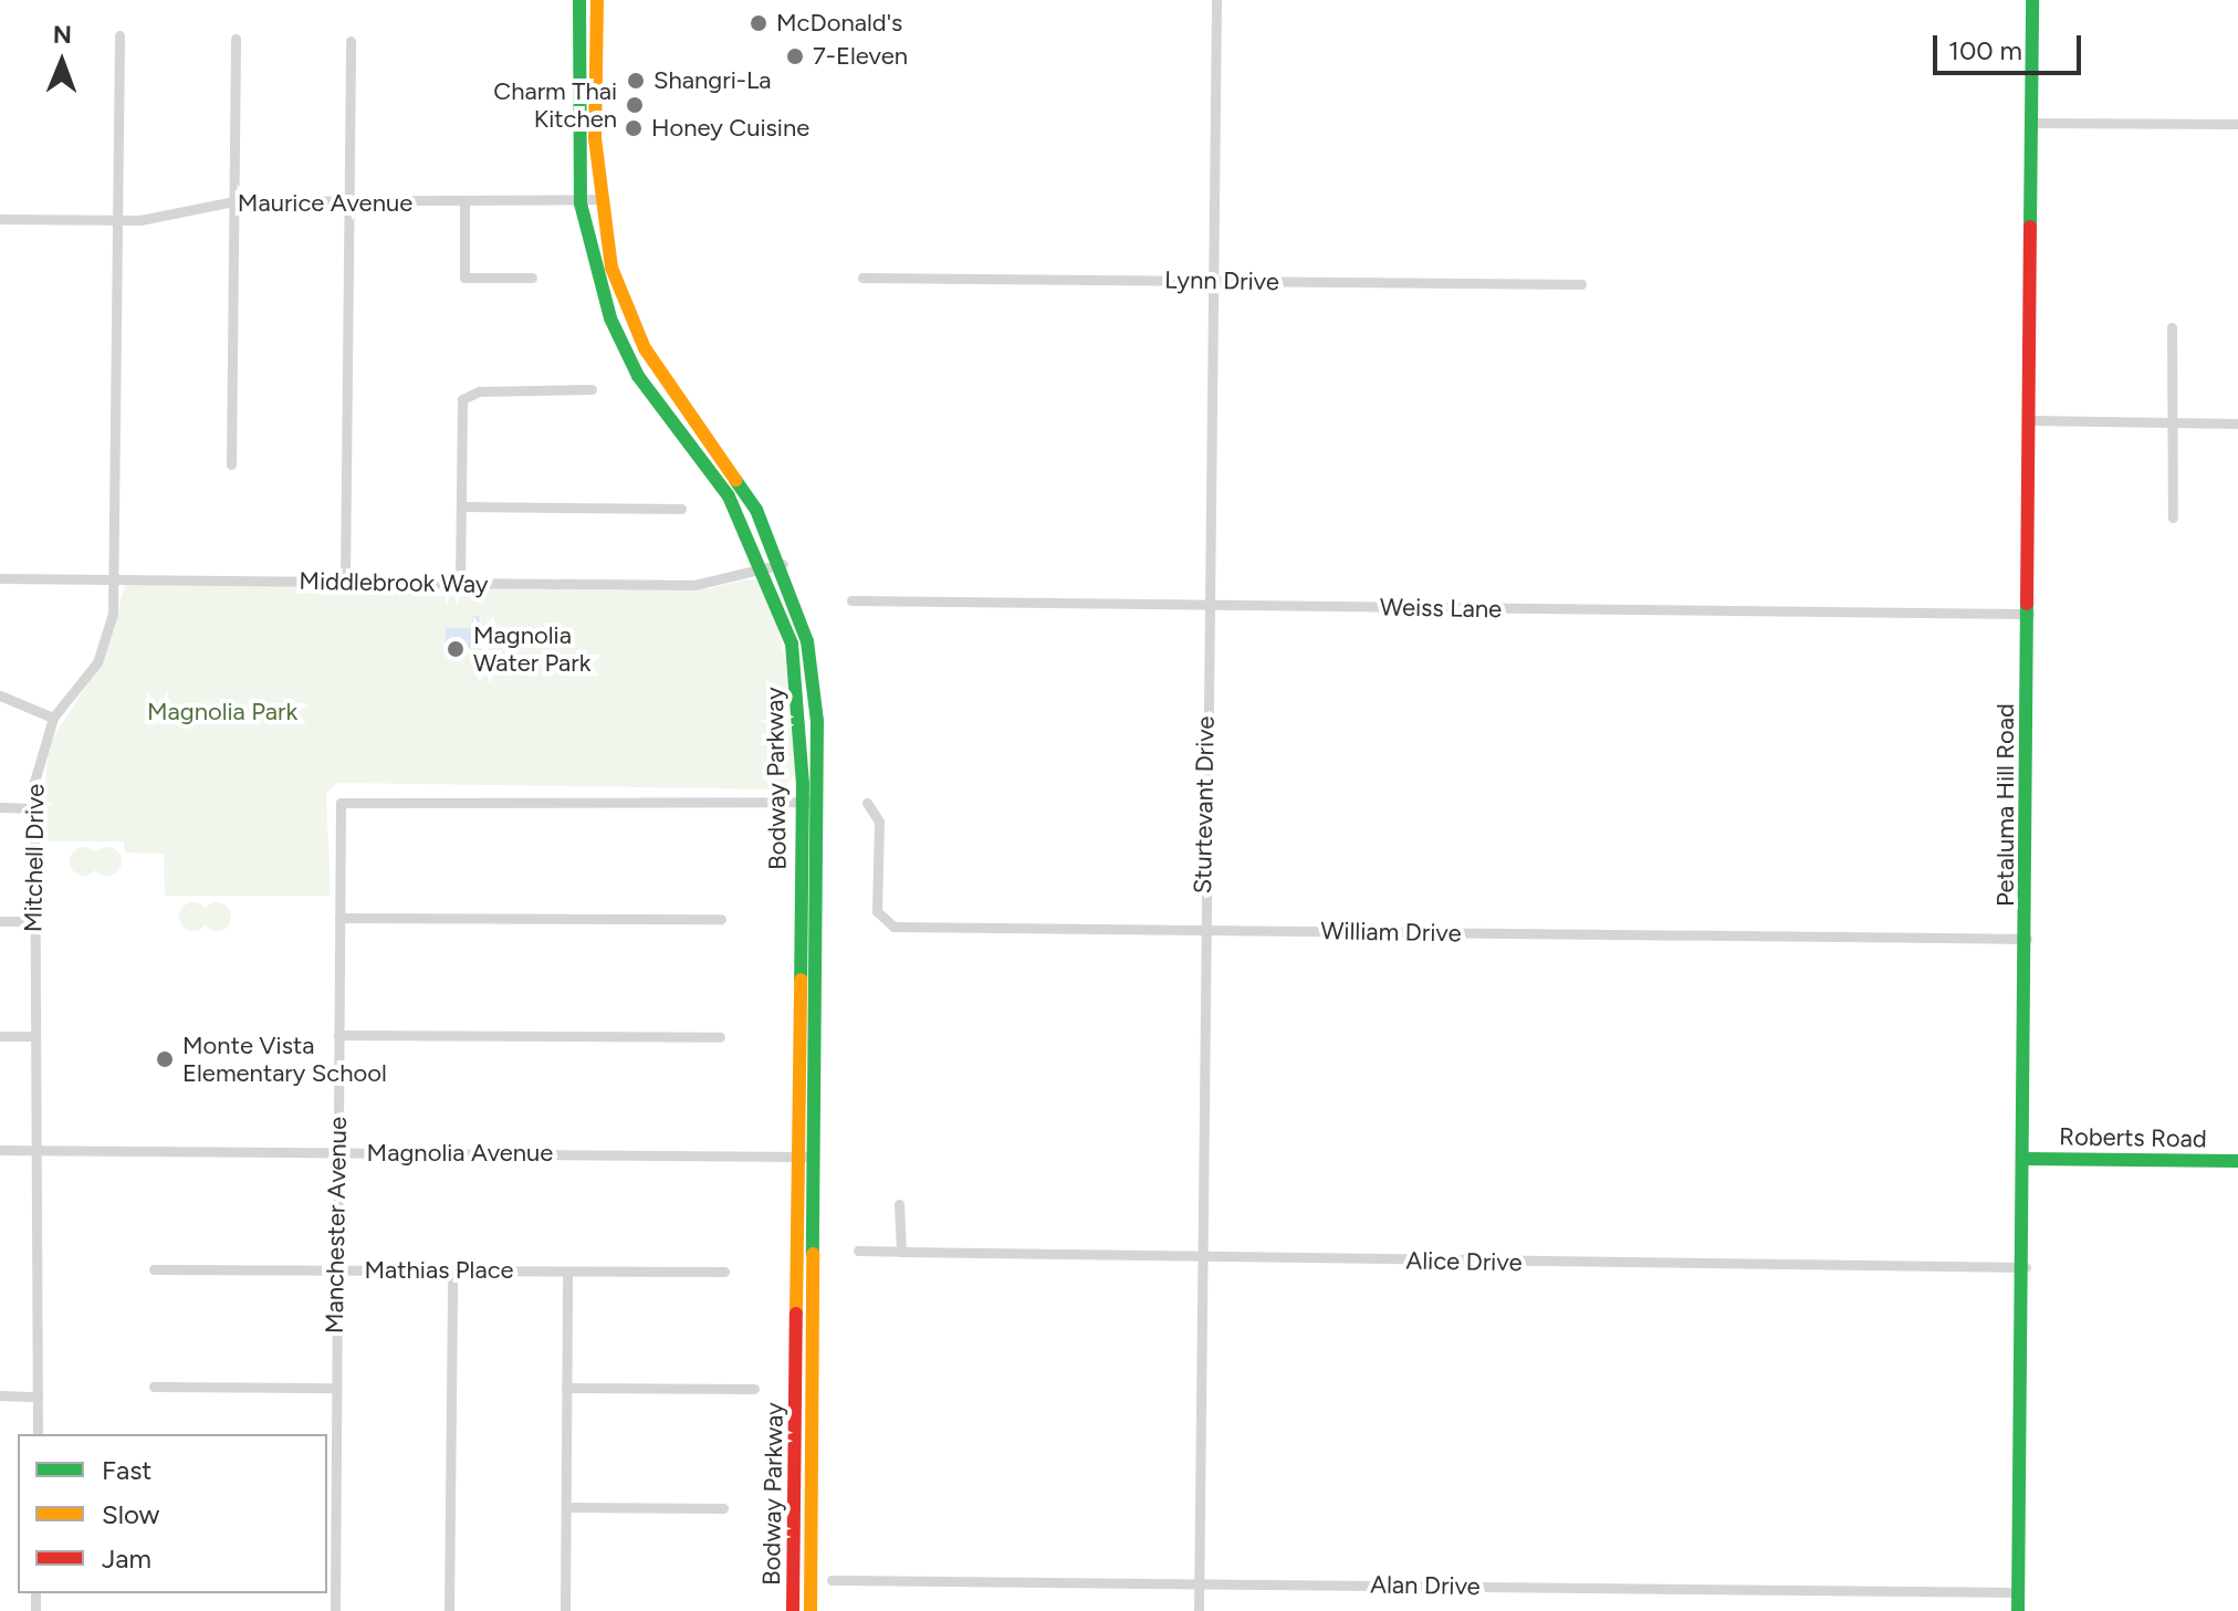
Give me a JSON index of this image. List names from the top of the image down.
{
  "streets": {
    "street": [
      "Maurice Avenue",
      "Lynn Drive",
      "Middlebrook Way",
      "Weiss Lane",
      "Bodway Parkway",
      "Sturtevant Drive",
      "Petaluma Hill Road",
      "Mitchell Drive",
      "William Drive",
      "Roberts Road",
      "Magnolia Avenue",
      "Manchester Avenue",
      "Alice Drive",
      "Mathias Place",
      "Alan Drive"
    ]
  },
  "crossings": [
    ["Maurice Avenue", "Bodway Parkway"],
    ["Maurice Avenue", "Mitchell Drive"],
    ["Lynn Drive", "Sturtevant Drive"],
    ["Middlebrook Way", "Bodway Parkway"],
    ["Middlebrook Way", "Mitchell Drive"],
    ["Weiss Lane", "Sturtevant Drive"],
    ["Weiss Lane", "Petaluma Hill Road"],
    ["Bodway Parkway", "Magnolia Avenue"],
    ["Bodway Parkway", "Manchester Avenue"],
    ["Sturtevant Drive", "William Drive"],
    ["Sturtevant Drive", "Alice Drive"],
    ["Sturtevant Drive", "Alan Drive"],
    ["Petaluma Hill Road", "William Drive"],
    ["Petaluma Hill Road", "Roberts Road"],
    ["Petaluma Hill Road", "Alice Drive"],
    ["Petaluma Hill Road", "Alan Drive"],
    ["Mitchell Drive", "Magnolia Avenue"],
    ["Magnolia Avenue", "Manchester Avenue"],
    ["Manchester Avenue", "Mathias Place"]
  ],
  "parks": ["Magnolia Park"],
  "places": [
    "McDonald's",
    "7-Eleven",
    "Shangri-La",
    "Charm Thai Kitchen",
    "Honey Cuisine",
    "Magnolia Water Park",
    "Monte Vista Elementary School"
  ],
  "legend": ["Fast", "Slow", "Jam"],
  "scale_bar": "100 m",
  "north": "top"
}
